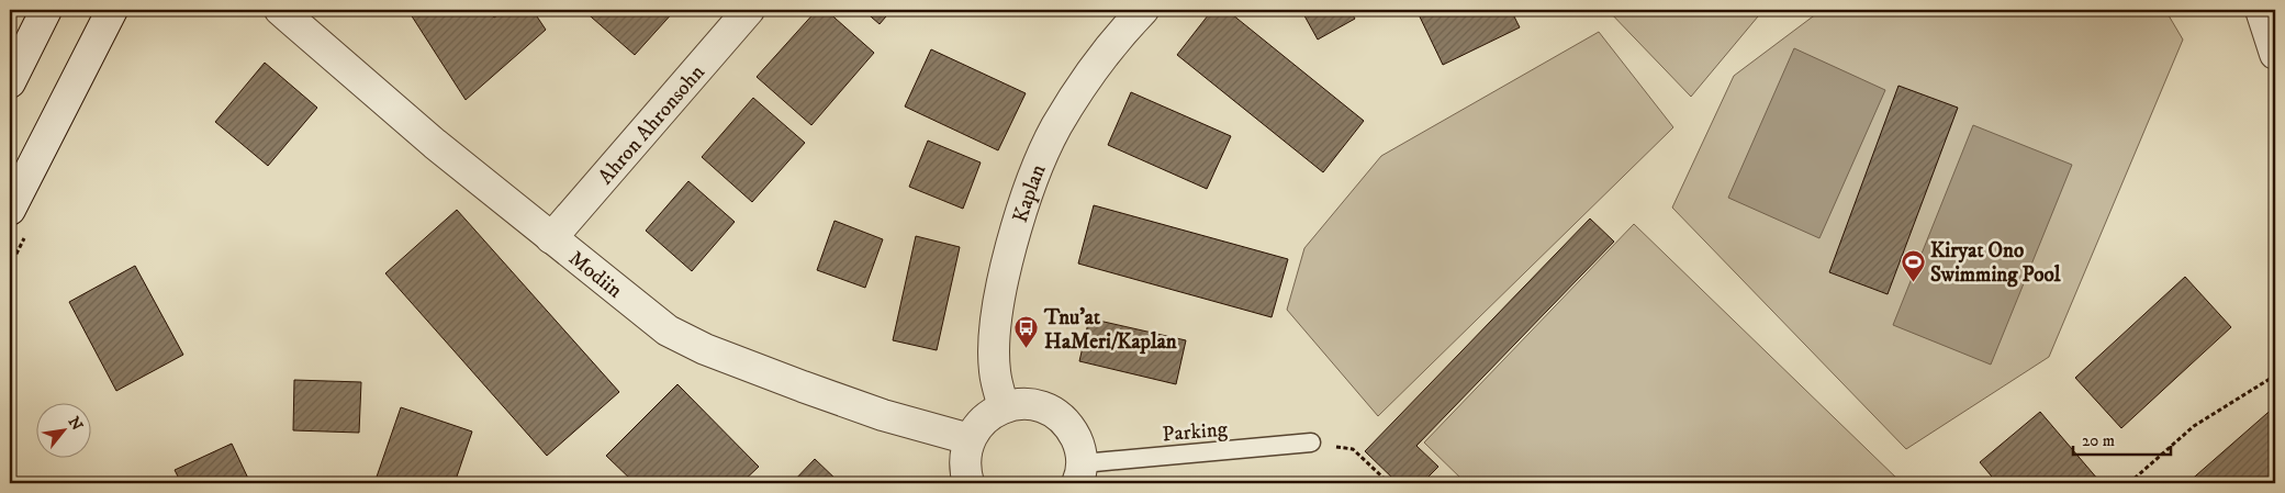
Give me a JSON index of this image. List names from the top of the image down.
{
  "streets": {
    "street": ["Ahron Ahronsohn", "Kaplan", "Modiin"],
    "lane": ["Parking"]
  },
  "crossings": [
    ["Ahron Ahronsohn", "Modiin"]
  ],
  "places": {
    "sports": ["Kiryat Ono Swimming Pool"],
    "bus stop": ["Tnu'at HaMeri/Kaplan"]
  },
  "scale_bar": "20 m",
  "north": "top right"
}
